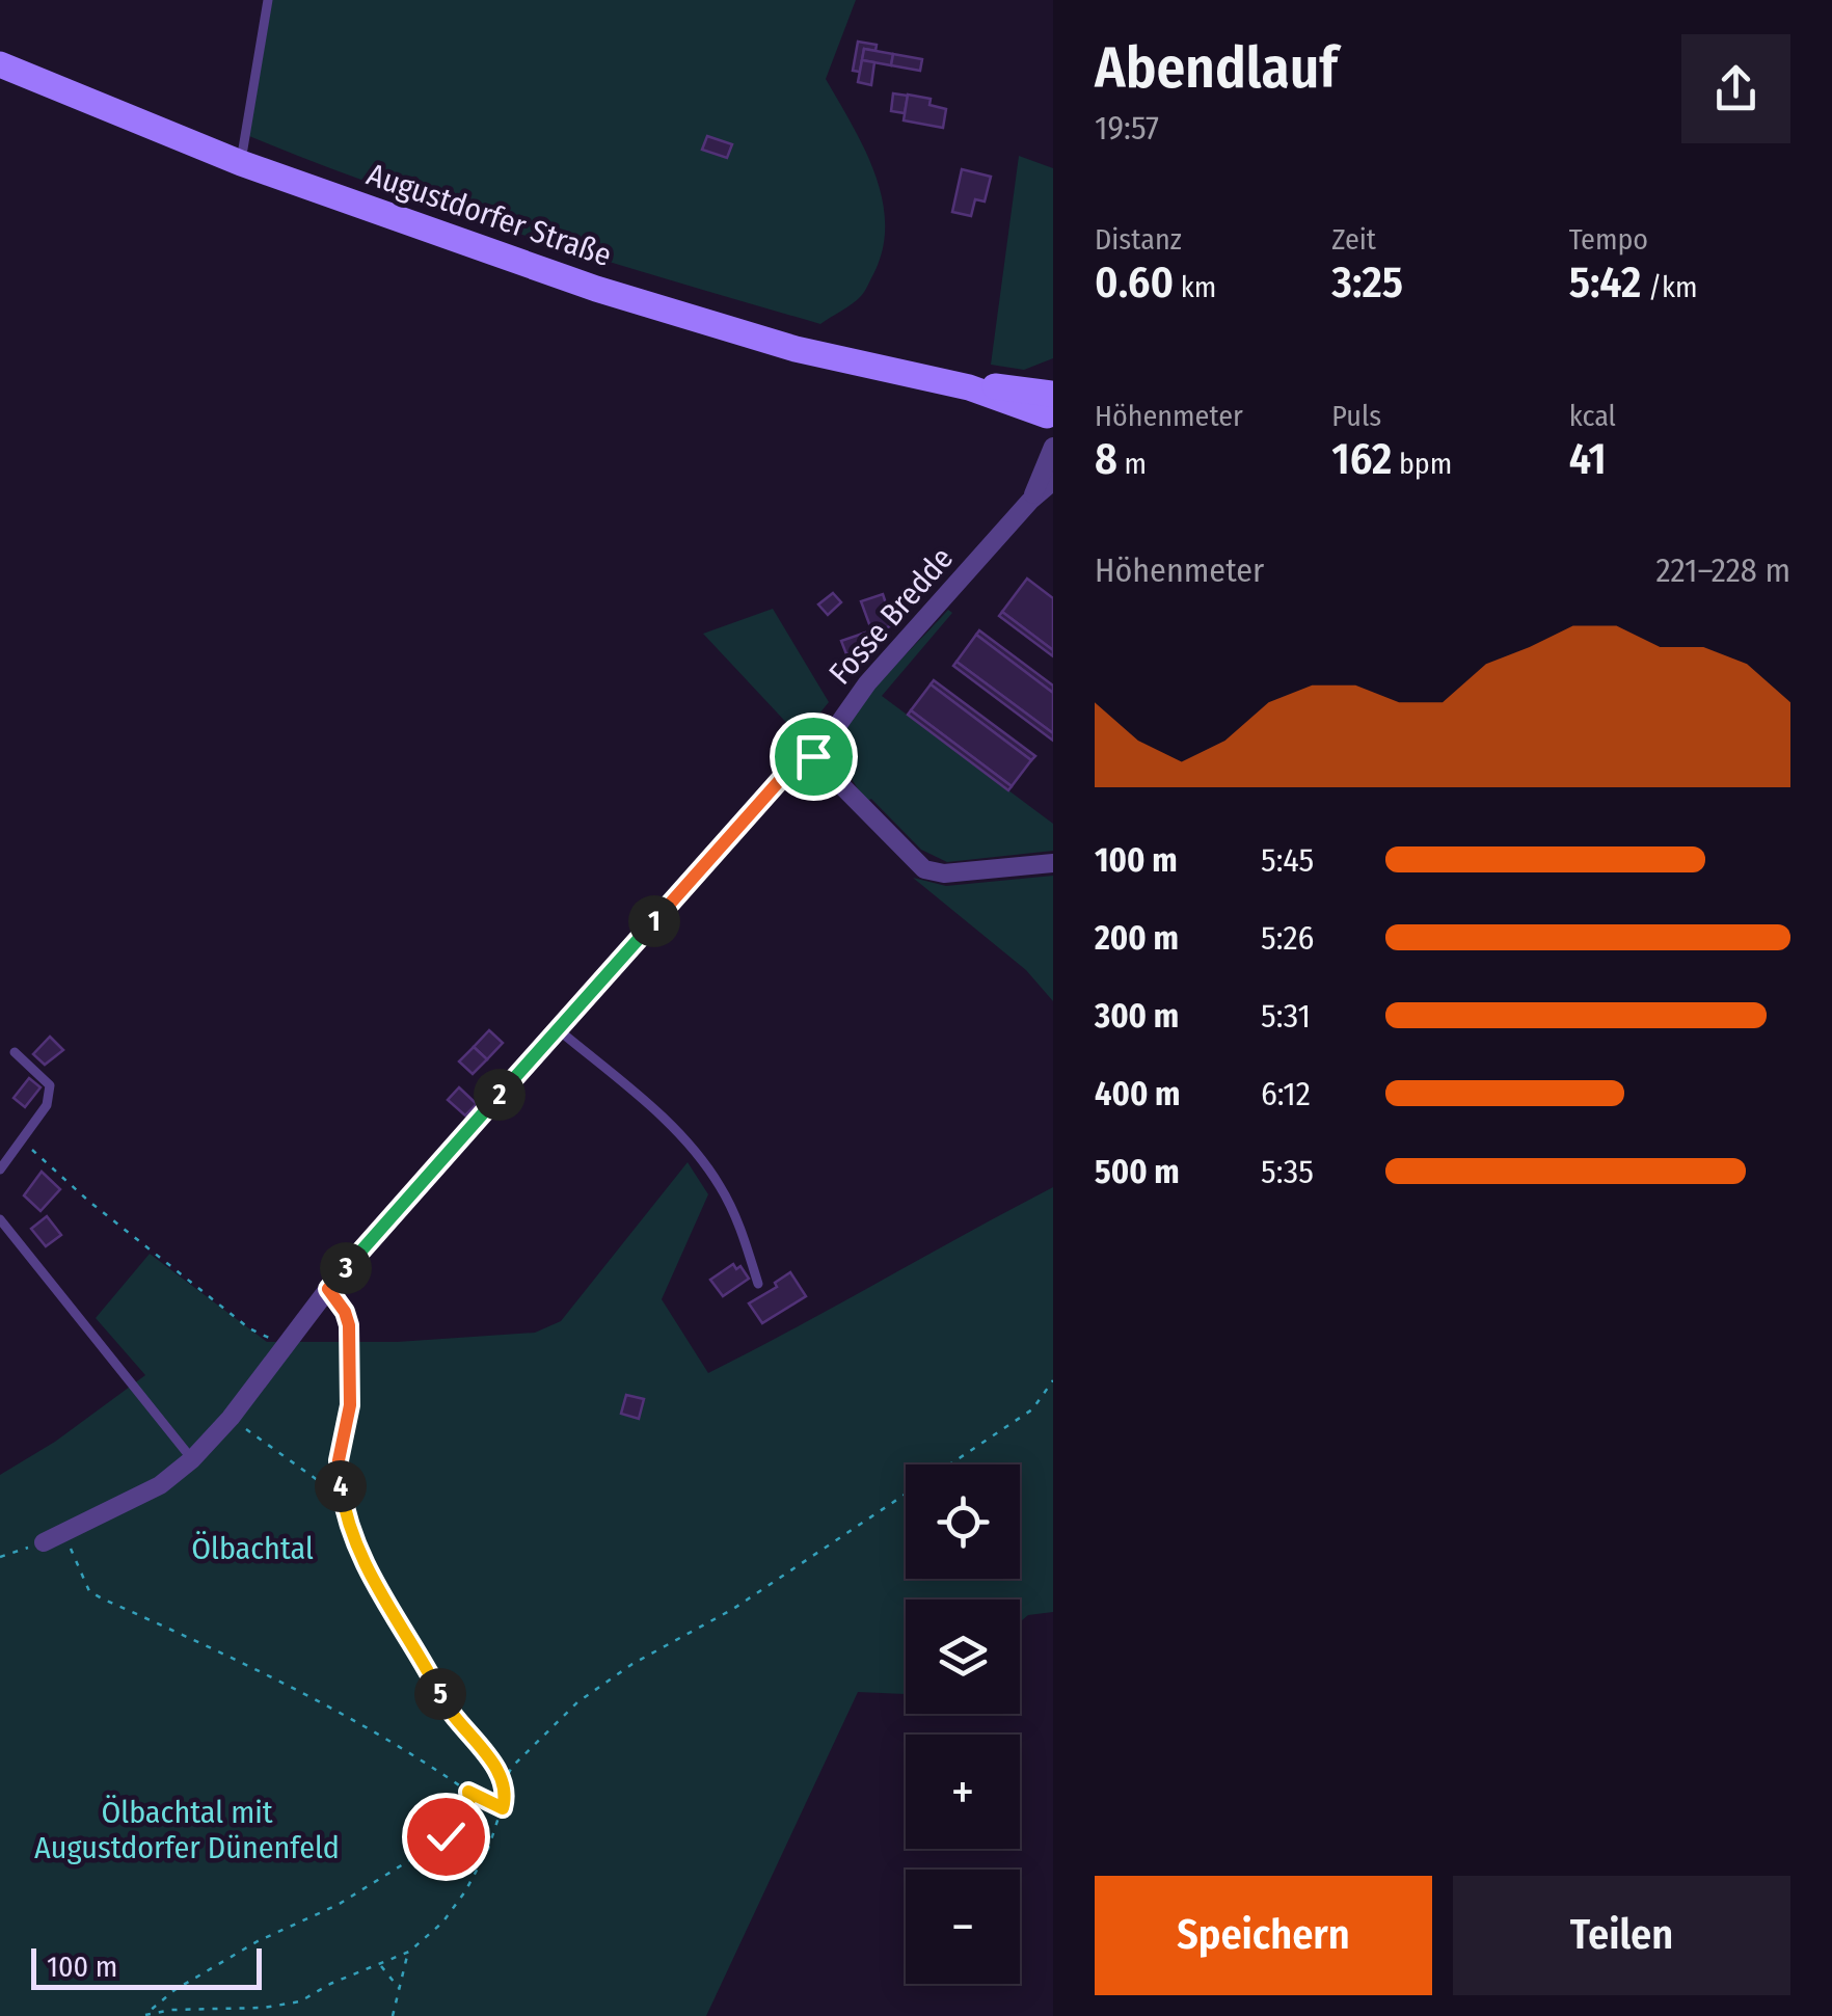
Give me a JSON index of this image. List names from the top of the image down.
{
  "streets": {
    "main road": ["Augustdorfer Straße"],
    "street": ["Fosse Bredde"]
  },
  "parks": ["Ölbachtal", "Ölbachtal mit Augustdorfer Dünenfeld"],
  "scale_bar": "100 m",
  "page": {
    "heading": ["Abendlauf", "19:57"],
    "stats": [
      ["Distanz", "0.60 km"],
      ["Zeit", "3:25"],
      ["Tempo", "5:42 /km"],
      ["Höhenmeter", "8 m"],
      ["Puls", "162 bpm"],
      ["kcal", "41"]
    ],
    "chart": ["Höhenmeter", "221–228 m"],
    "list": [
      {
        "name": "100 m",
        "note": "5:45"
      },
      {
        "name": "200 m",
        "note": "5:26"
      },
      {
        "name": "300 m",
        "note": "5:31"
      },
      {
        "name": "400 m",
        "note": "6:12"
      },
      {
        "name": "500 m",
        "note": "5:35"
      }
    ],
    "pins": [
      "1",
      "2",
      "3",
      "4",
      "5"
    ],
    "map_buttons": ["+", "−"],
    "buttons": ["Speichern", "Teilen"],
    "scale": "100 m"
  }
}
